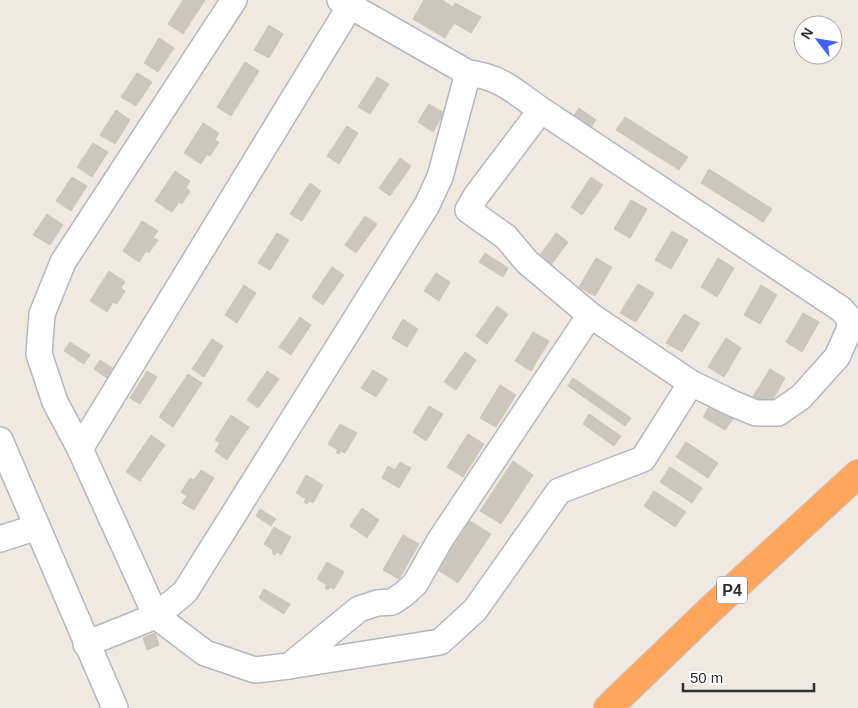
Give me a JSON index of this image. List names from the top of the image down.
{
  "streets": {
    "highway": ["P4"]
  },
  "scale_bar": "50 m",
  "north": "top left"
}
